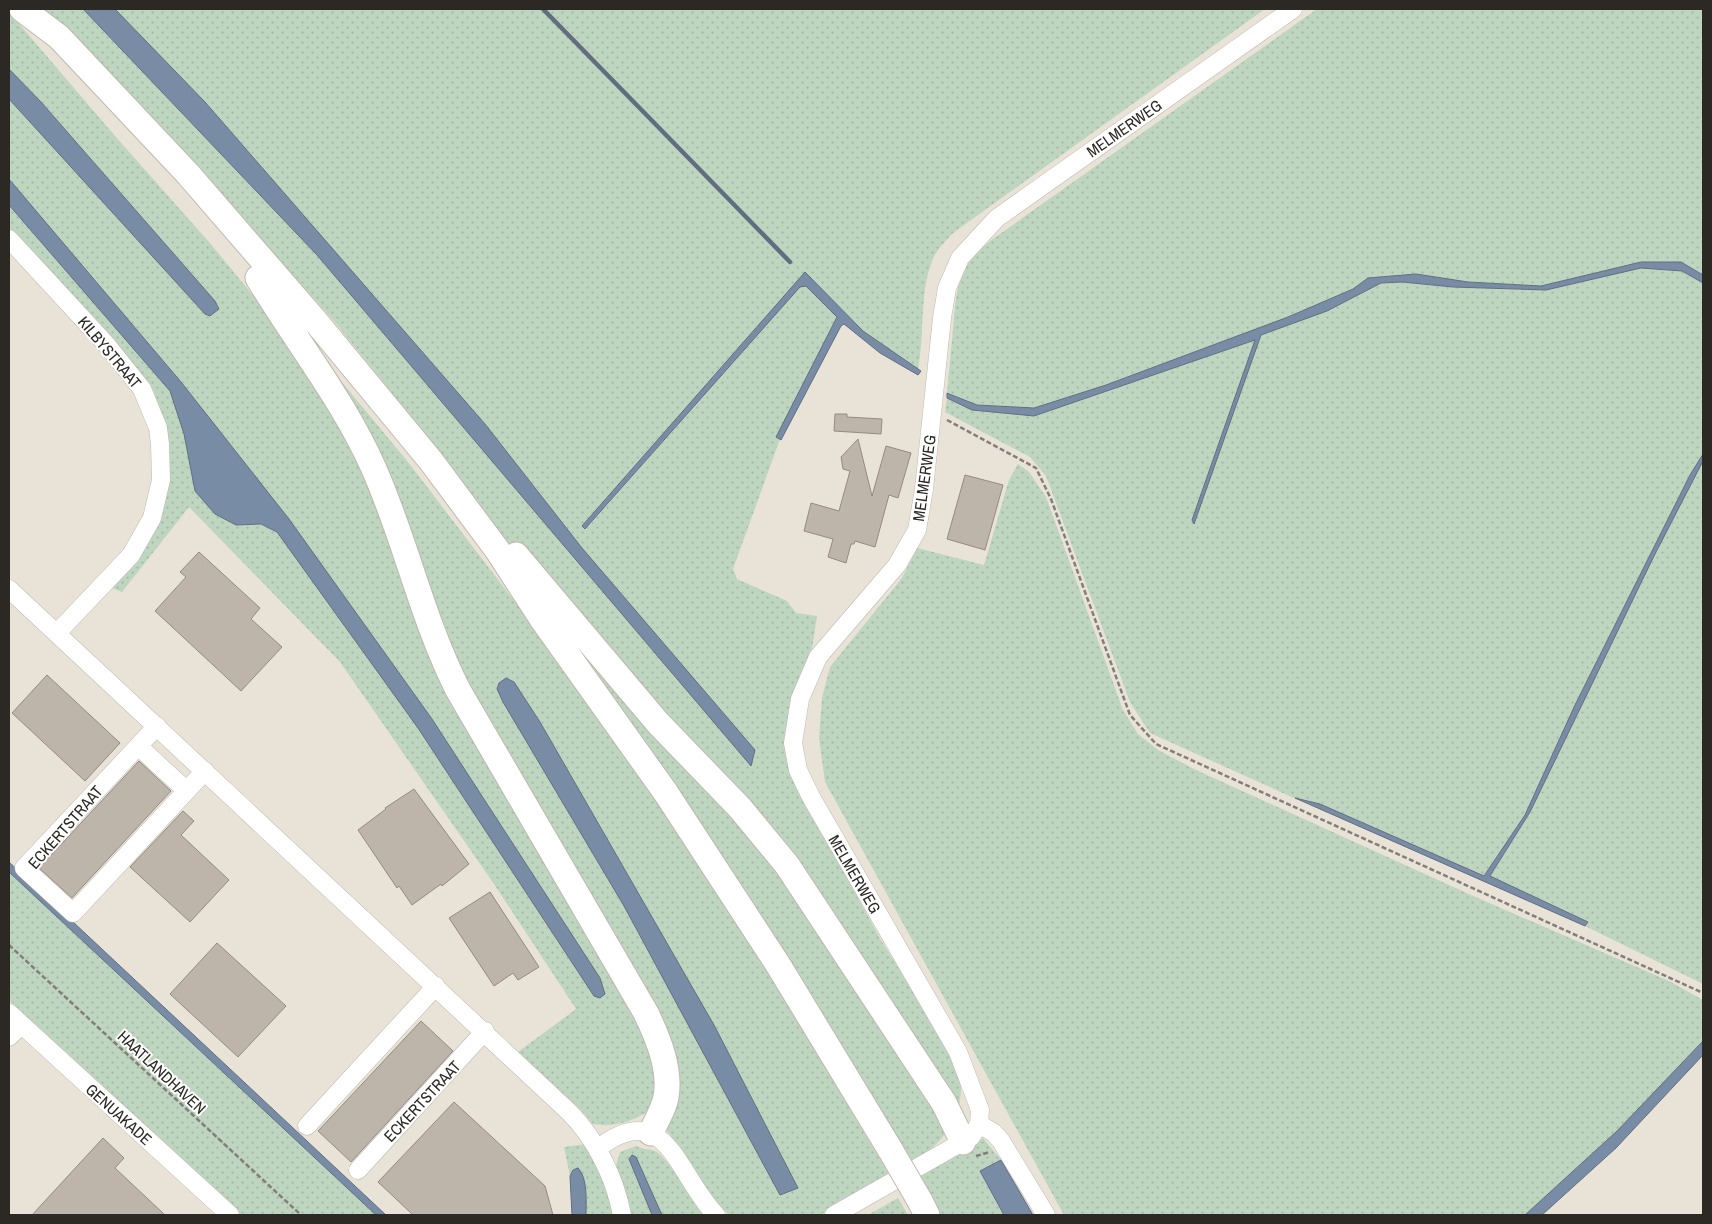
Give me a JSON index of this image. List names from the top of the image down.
{
  "streets": {
    "street": [
      "MELMERWEG",
      "KILBYSTRAAT",
      "ECKERTSTRAAT",
      "GENUAKADE"
    ],
    "path": ["HAATLANDHAVEN"]
  }
}
